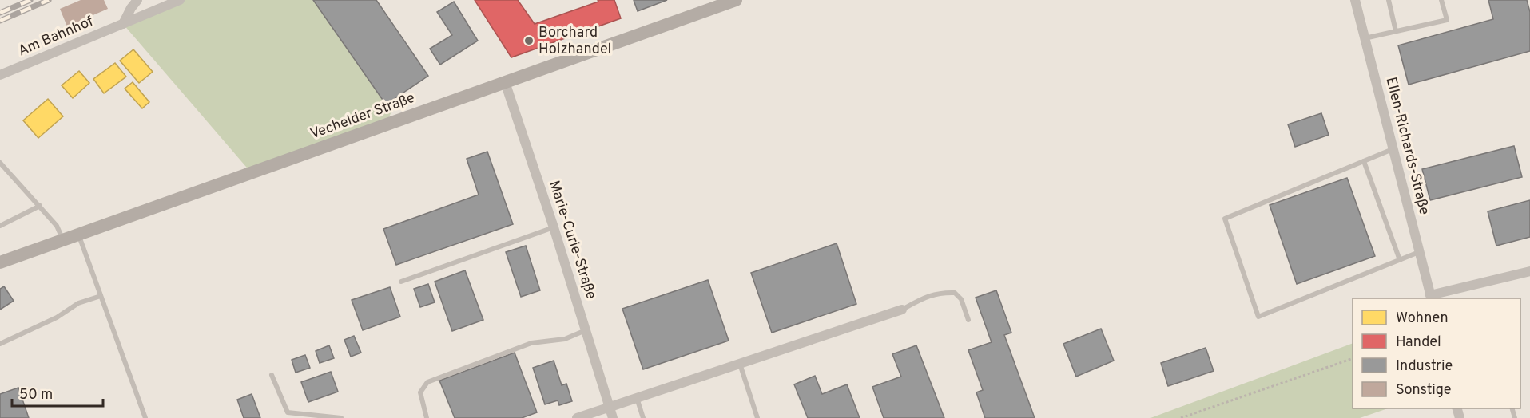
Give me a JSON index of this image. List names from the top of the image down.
{
  "streets": {
    "main road": ["Vechelder Straße"],
    "street": ["Am Bahnhof", "Ellen-Richards-Straße", "Marie-Curie-Straße"]
  },
  "crossings": [
    ["Vechelder Straße", "Marie-Curie-Straße"]
  ],
  "places": ["Borchard Holzhandel"],
  "legend": [
    "Wohnen",
    "Handel",
    "Industrie",
    "Sonstige"
  ],
  "scale_bar": "50 m"
}
